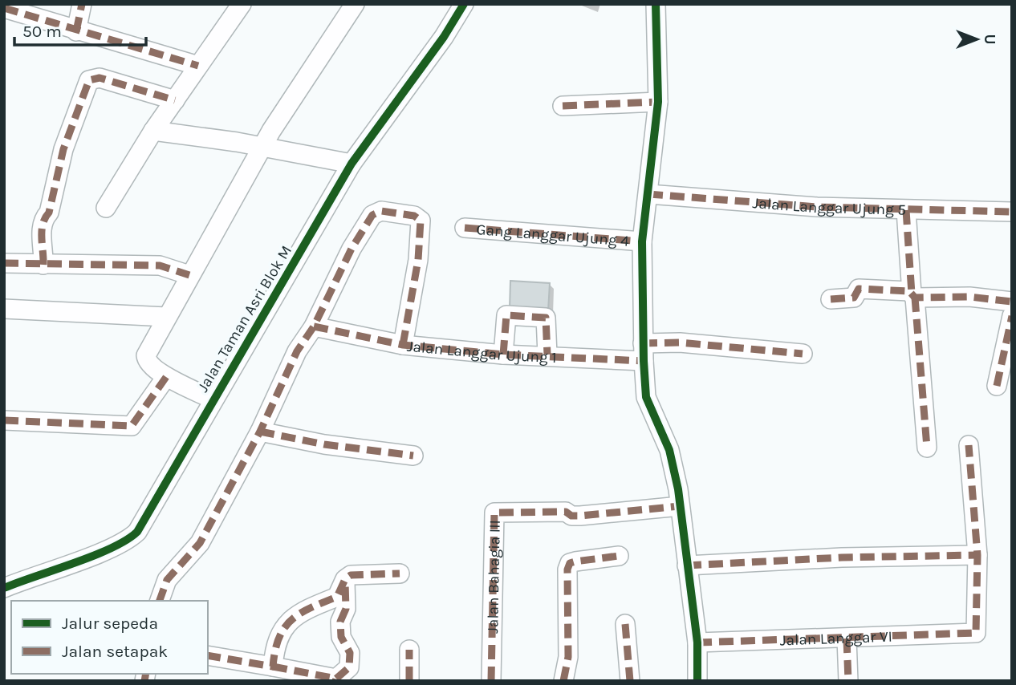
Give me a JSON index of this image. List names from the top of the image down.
{
  "streets": {
    "street": [
      "Jalan Langgar Ujung 5",
      "Gang Langgar Ujung 4",
      "Jalan Taman Asri Blok M",
      "Jalan Langgar Ujung 1",
      "Jalan Bahagia III",
      "Jalan Langgar VI"
    ]
  },
  "legend": ["Jalur sepeda", "Jalan setapak"],
  "scale_bar": "50 m",
  "north": "right"
}
